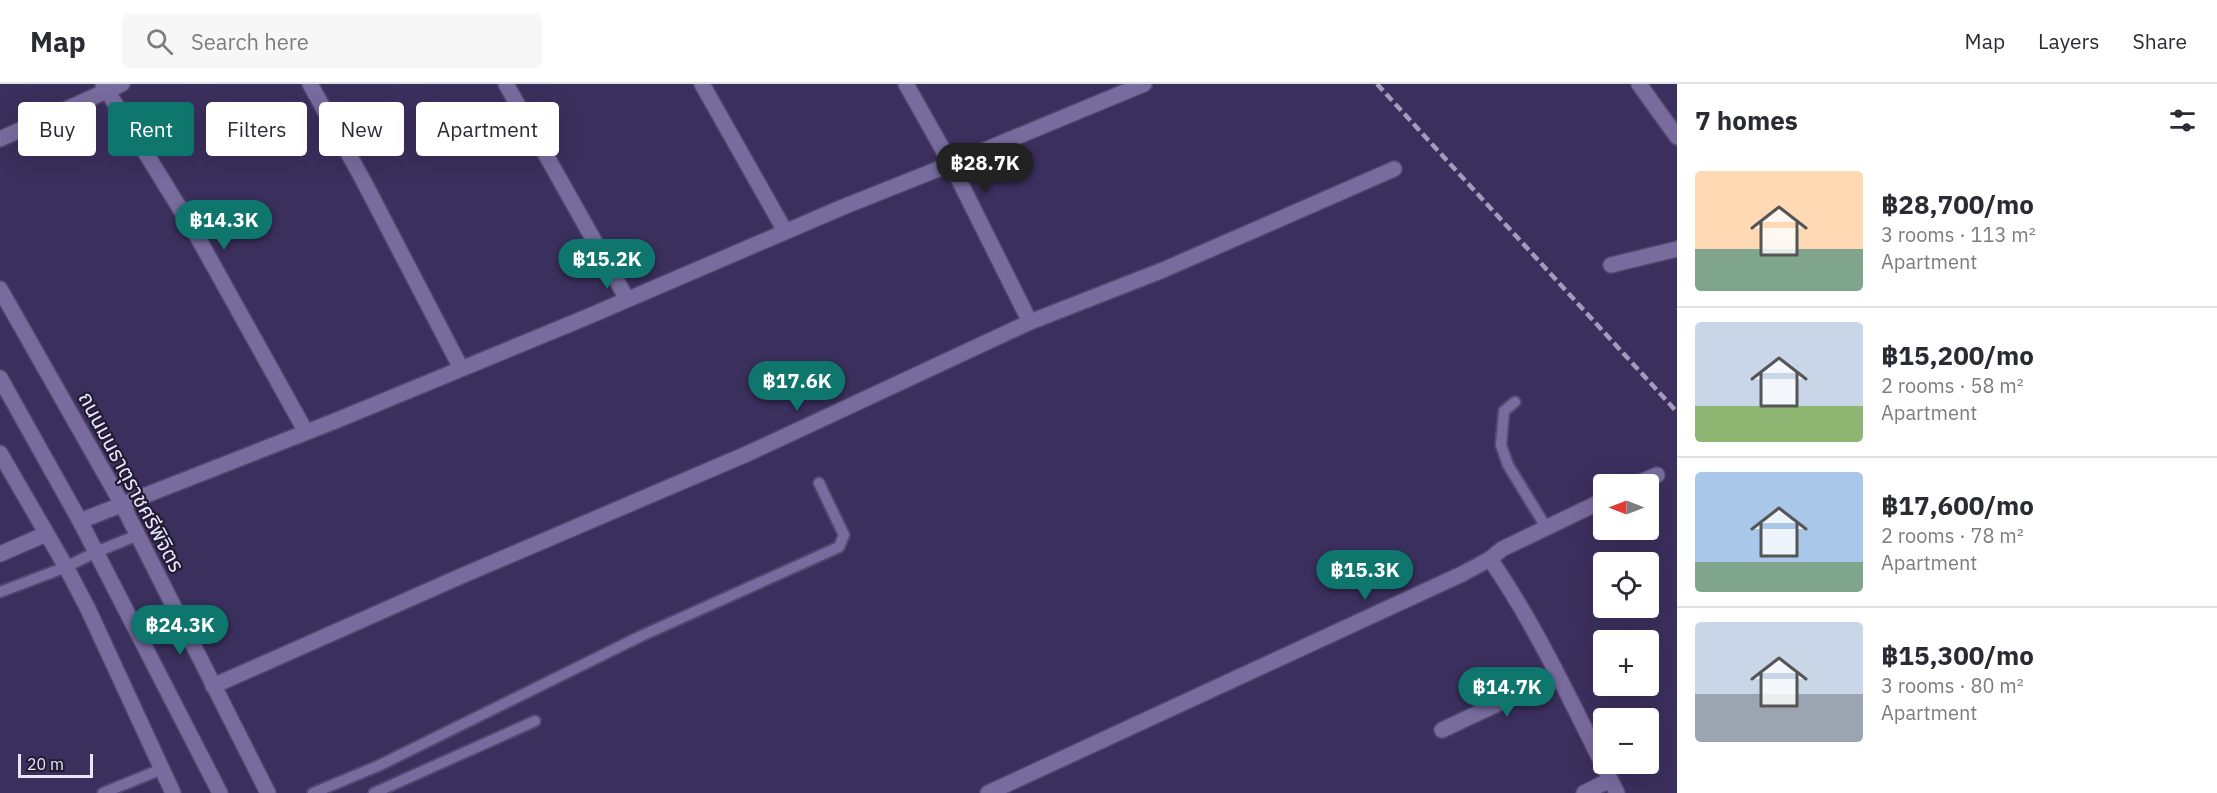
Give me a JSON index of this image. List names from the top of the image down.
{
  "streets": {
    "street": ["ถนนมนธาตุราชศรีพิจิตร"]
  },
  "scale_bar": "20 m",
  "north": "left",
  "page": {
    "header": "Map",
    "search": "Search here",
    "nav": ["Map", "Layers", "Share"],
    "heading": "7 homes",
    "chip": [
      "Buy",
      "Rent",
      "Filters",
      "New",
      "Apartment"
    ],
    "price": [
      "฿28.7K",
      "฿14.3K",
      "฿15.2K",
      "฿17.6K",
      "฿15.3K",
      "฿24.3K",
      "฿14.7K"
    ],
    "list": [
      {
        "name": "฿28,700/mo",
        "note": "3 rooms · 113 m² · Apartment"
      },
      {
        "name": "฿15,200/mo",
        "note": "2 rooms · 58 m² · Apartment"
      },
      {
        "name": "฿17,600/mo",
        "note": "2 rooms · 78 m² · Apartment"
      },
      {
        "name": "฿15,300/mo",
        "note": "3 rooms · 80 m² · Apartment"
      }
    ],
    "map_buttons": ["+", "−"],
    "scale": "20 m"
  }
}
